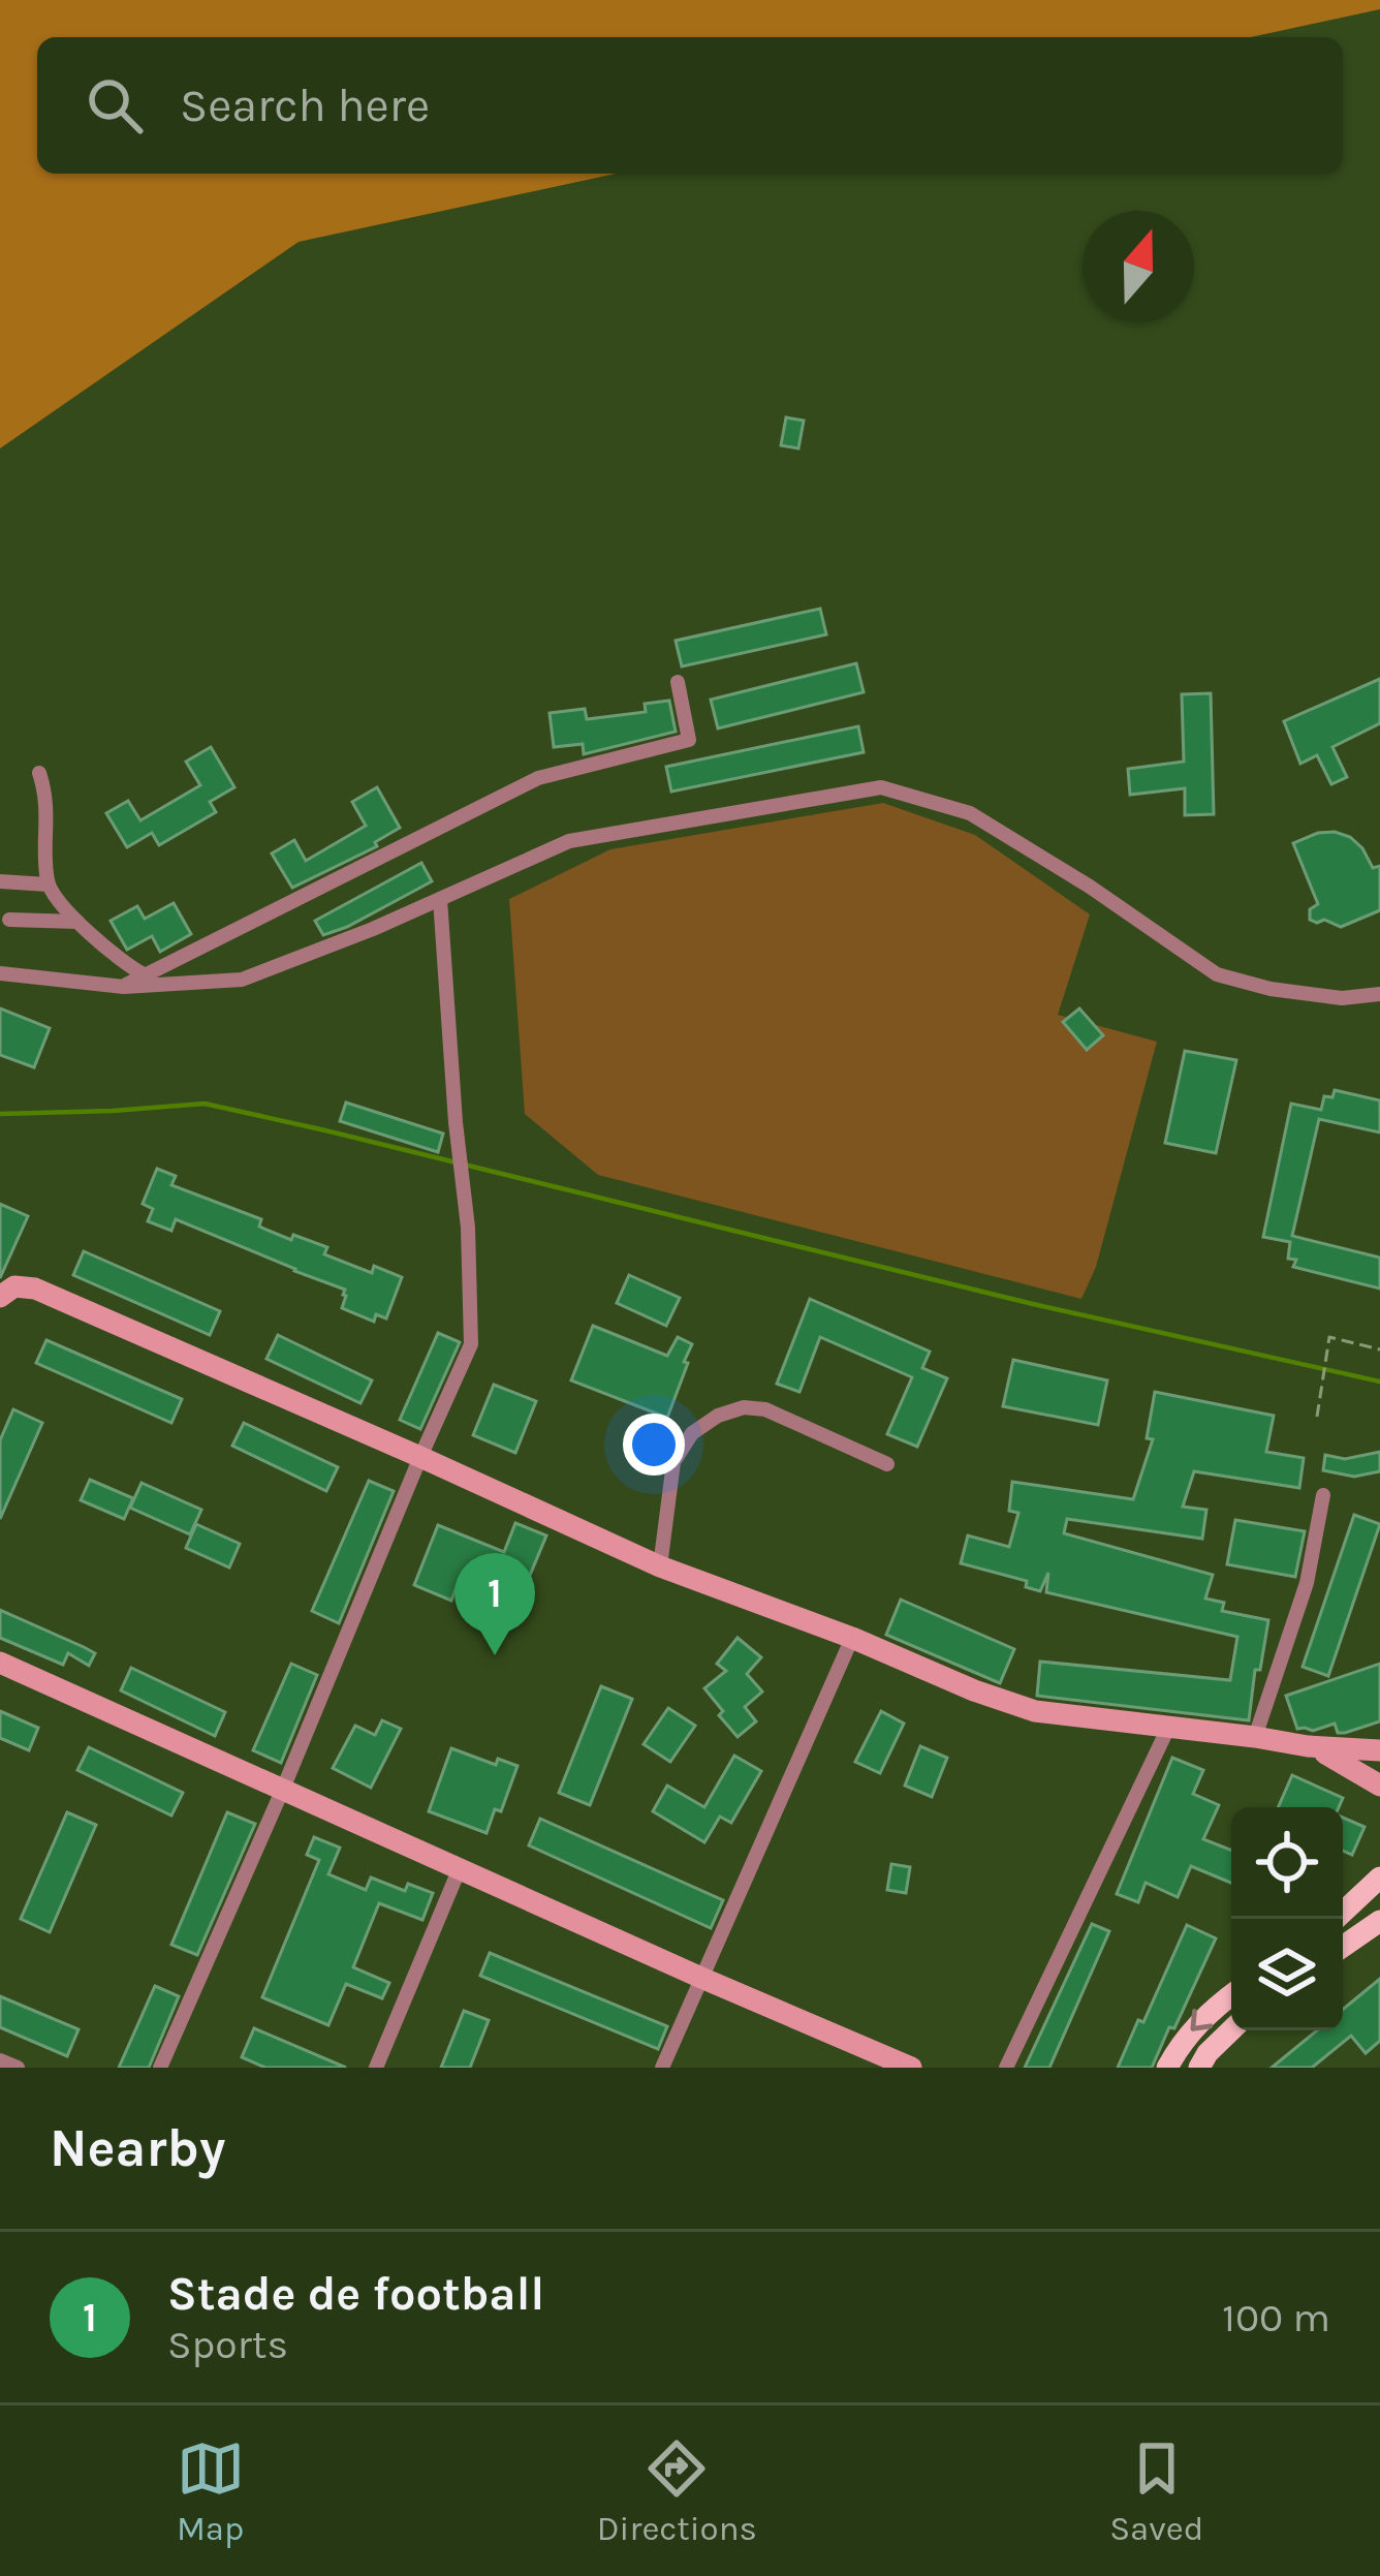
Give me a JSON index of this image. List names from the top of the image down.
{
  "north": "top",
  "page": {
    "search": "Search here",
    "pins": "1",
    "heading": "Nearby",
    "list": [
      {
        "mark": "1",
        "name": "Stade de football",
        "note": "Sports",
        "value": "100 m"
      }
    ],
    "nav": ["Map", "Directions", "Saved"]
  }
}
